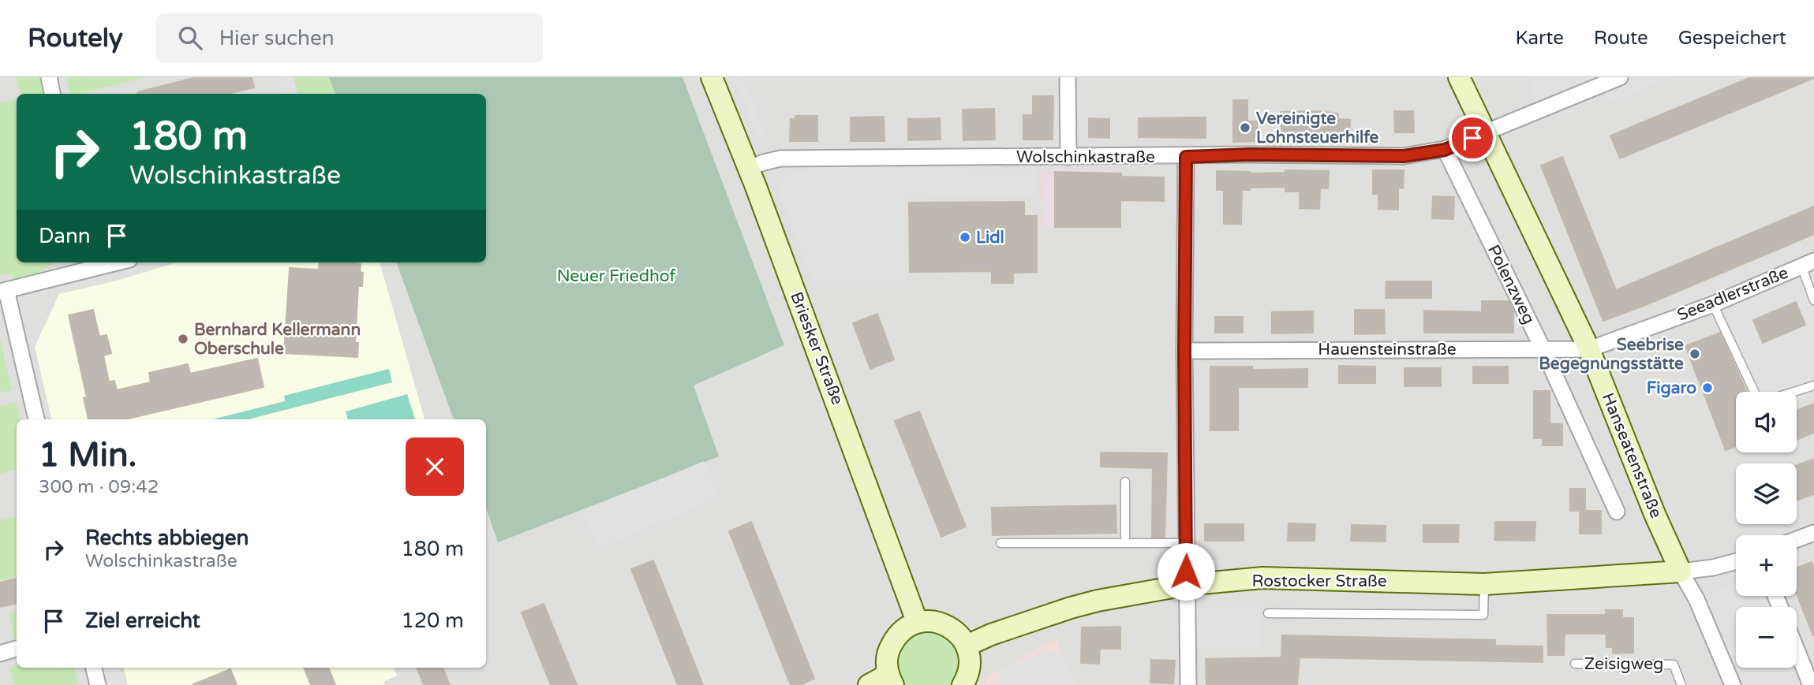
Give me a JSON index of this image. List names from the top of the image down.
{
  "streets": {
    "street": [
      "Wolschinkastraße",
      "Polenzweg",
      "Seeadlerstraße",
      "Briesker Straße",
      "Hauensteinstraße",
      "Hanseatenstraße",
      "Rostocker Straße"
    ],
    "lane": ["Zeisigweg"]
  },
  "crossings": [
    ["Wolschinkastraße", "Polenzweg"],
    ["Wolschinkastraße", "Briesker Straße"],
    ["Wolschinkastraße", "Hanseatenstraße"],
    ["Polenzweg", "Hauensteinstraße"],
    ["Seeadlerstraße", "Hauensteinstraße"],
    ["Seeadlerstraße", "Hanseatenstraße"],
    ["Hauensteinstraße", "Hanseatenstraße"],
    ["Hanseatenstraße", "Rostocker Straße"]
  ],
  "parks": ["Neuer Friedhof"],
  "places": [
    "Vereinigte Lohnsteuerhilfe",
    "Lidl",
    "Bernhard Kellermann Oberschule",
    "Seebrise Begegnungsstätte",
    "Figaro"
  ],
  "page": {
    "header": "Routely",
    "search": "Hier suchen",
    "nav": ["Karte", "Route", "Gespeichert"],
    "turn": ["180 m", "Wolschinkastraße"],
    "then": "Dann",
    "map_buttons": ["+", "−"],
    "heading": ["1 Min.", "300 m · 09:42"],
    "list": [
      {
        "name": "Rechts abbiegen",
        "note": "Wolschinkastraße",
        "value": "180 m"
      },
      {
        "name": "Ziel erreicht",
        "value": "120 m"
      }
    ]
  }
}
